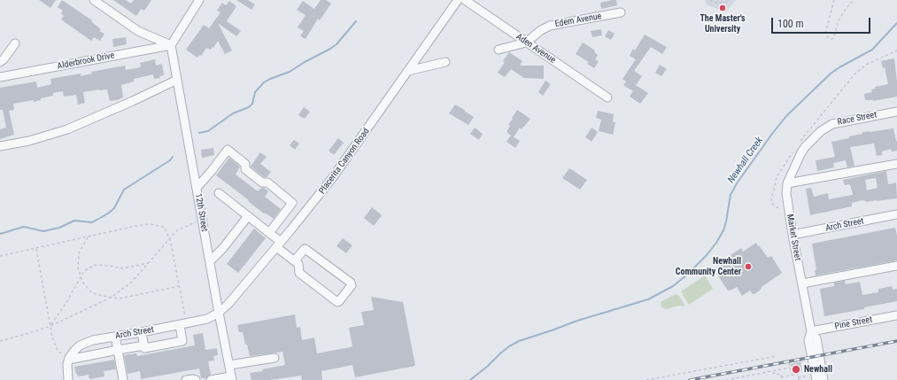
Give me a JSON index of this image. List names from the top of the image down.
{
  "streets": {
    "street": [
      "Edem Avenue",
      "Aden Avenue",
      "Alderbrook Drive",
      "Race Street",
      "Placerita Canyon Road",
      "12th Street",
      "Arch Street",
      "Market Street",
      "Pine Street"
    ]
  },
  "crossings": [
    ["Edem Avenue", "Aden Avenue"],
    ["Alderbrook Drive", "12th Street"],
    ["Race Street", "Market Street"],
    ["Placerita Canyon Road", "12th Street"],
    ["Placerita Canyon Road", "Arch Street"],
    ["12th Street", "Arch Street"],
    ["Arch Street", "Market Street"],
    ["Market Street", "Pine Street"]
  ],
  "water": ["Newhall Creek"],
  "places": ["The Master's University", "Newhall Community Center", "Newhall"],
  "scale_bar": "100 m"
}
